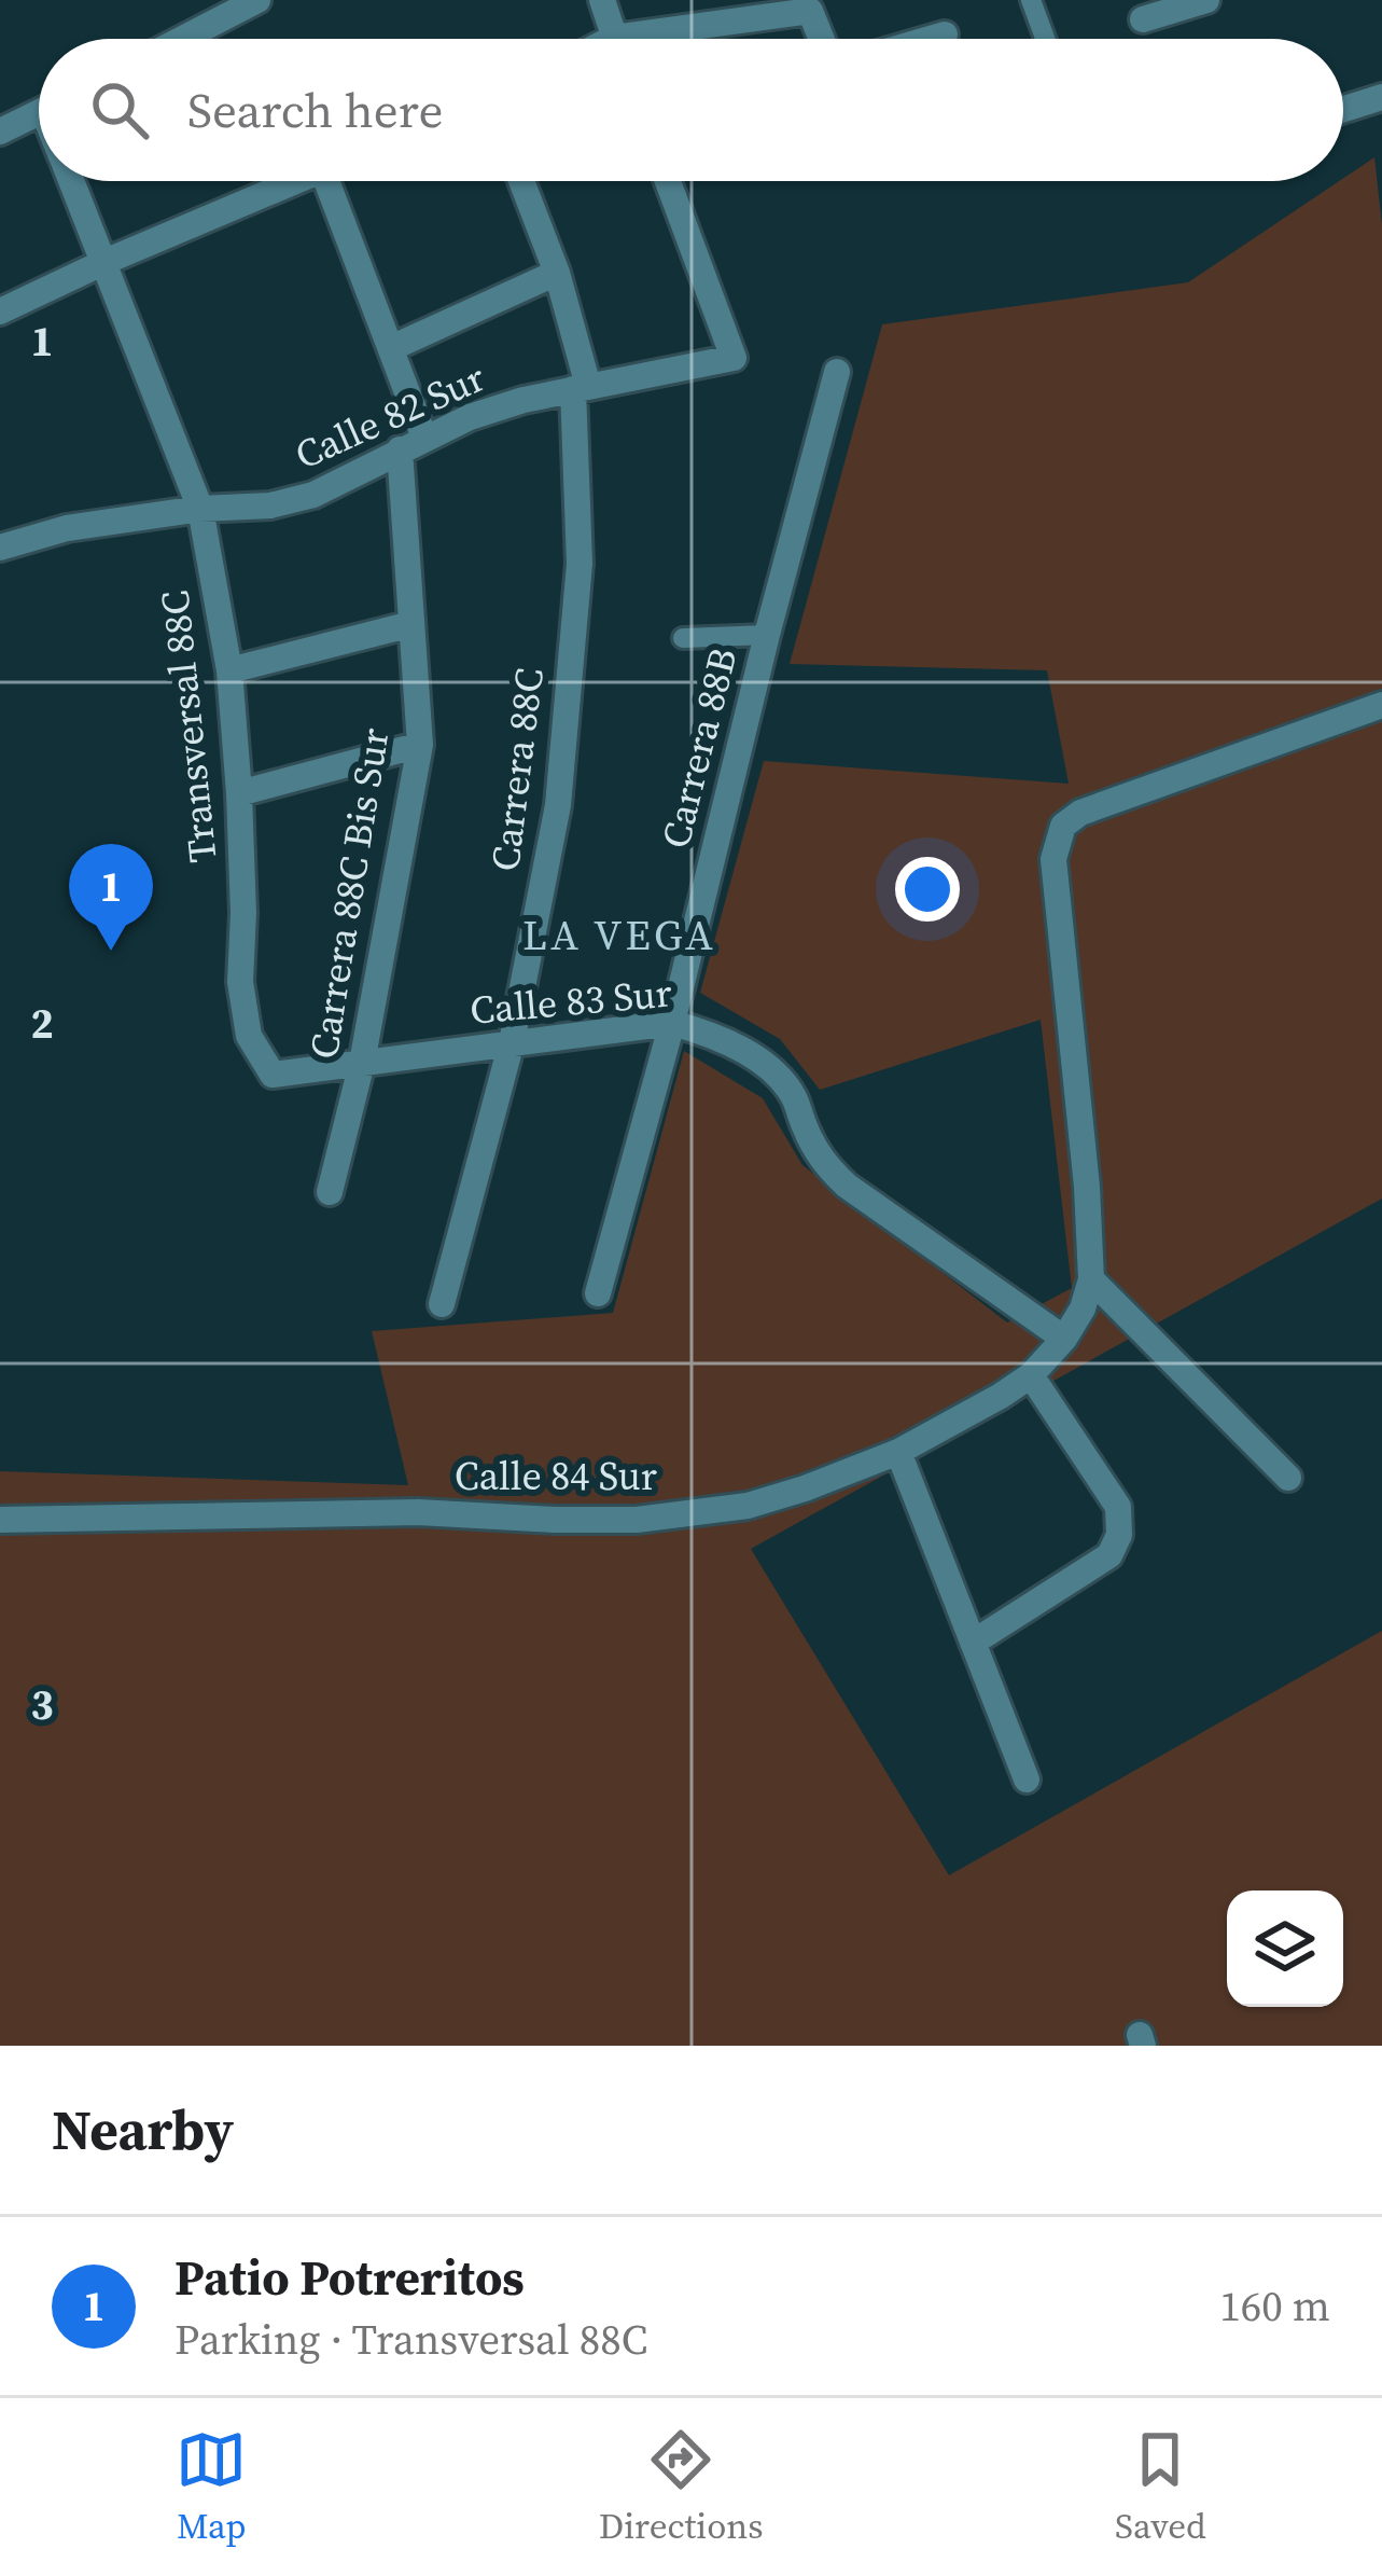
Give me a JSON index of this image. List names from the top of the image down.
{
  "streets": {
    "street": [
      "Calle 82 Sur",
      "Transversal 88C",
      "Carrera 88B",
      "Carrera 88C",
      "Carrera 88C Bis Sur",
      "Calle 83 Sur",
      "Calle 84 Sur"
    ]
  },
  "crossings": [
    ["Calle 82 Sur", "Transversal 88C"],
    ["Calle 82 Sur", "Carrera 88C"],
    ["Calle 82 Sur", "Carrera 88C Bis Sur"],
    ["Transversal 88C", "Calle 83 Sur"],
    ["Carrera 88B", "Calle 83 Sur"],
    ["Carrera 88C", "Calle 83 Sur"],
    ["Carrera 88C Bis Sur", "Calle 83 Sur"],
    ["Calle 83 Sur", "Calle 84 Sur"]
  ],
  "districts": ["LA VEGA"],
  "page": {
    "search": "Search here",
    "pins": "1",
    "heading": "Nearby",
    "list": [
      {
        "mark": "1",
        "name": "Patio Potreritos",
        "note": "Parking · Transversal 88C",
        "value": "160 m"
      }
    ],
    "nav": ["Map", "Directions", "Saved"]
  },
  "grid": {
    "rows": ["1", "2", "3"]
  }
}
